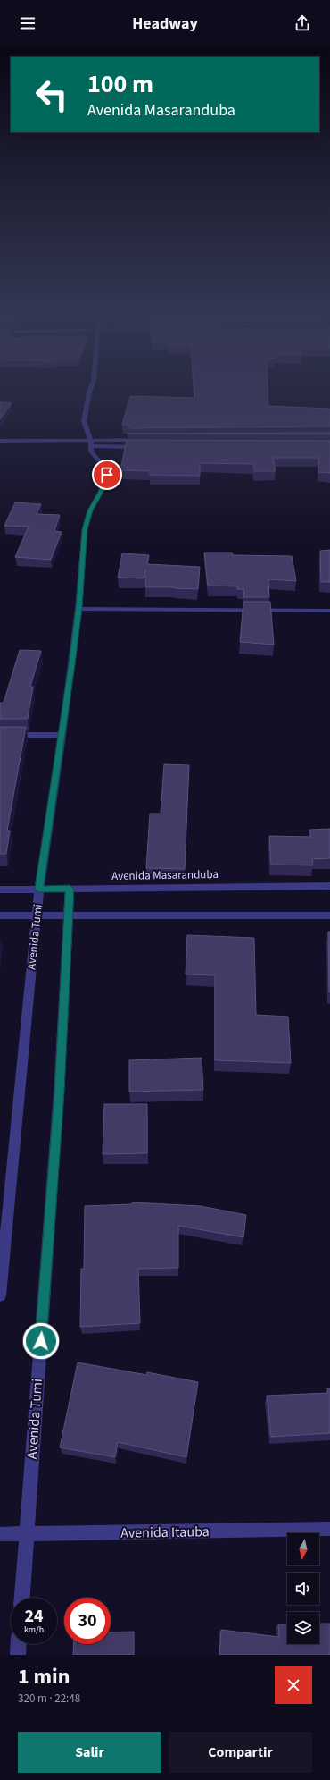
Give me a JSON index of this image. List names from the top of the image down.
{
  "streets": {
    "street": ["Avenida Masaranduba", "Avenida Tumi", "Avenida Itauba"]
  },
  "crossings": [
    ["Avenida Masaranduba", "Avenida Tumi"],
    ["Avenida Tumi", "Avenida Itauba"]
  ],
  "north": "bottom",
  "page": {
    "header": "Headway",
    "turn": ["100 m", "Avenida Masaranduba"],
    "speed": "24 km/h",
    "limit": "30",
    "heading": ["1 min", "320 m · 22:48"],
    "buttons": ["Salir", "Compartir"]
  }
}
